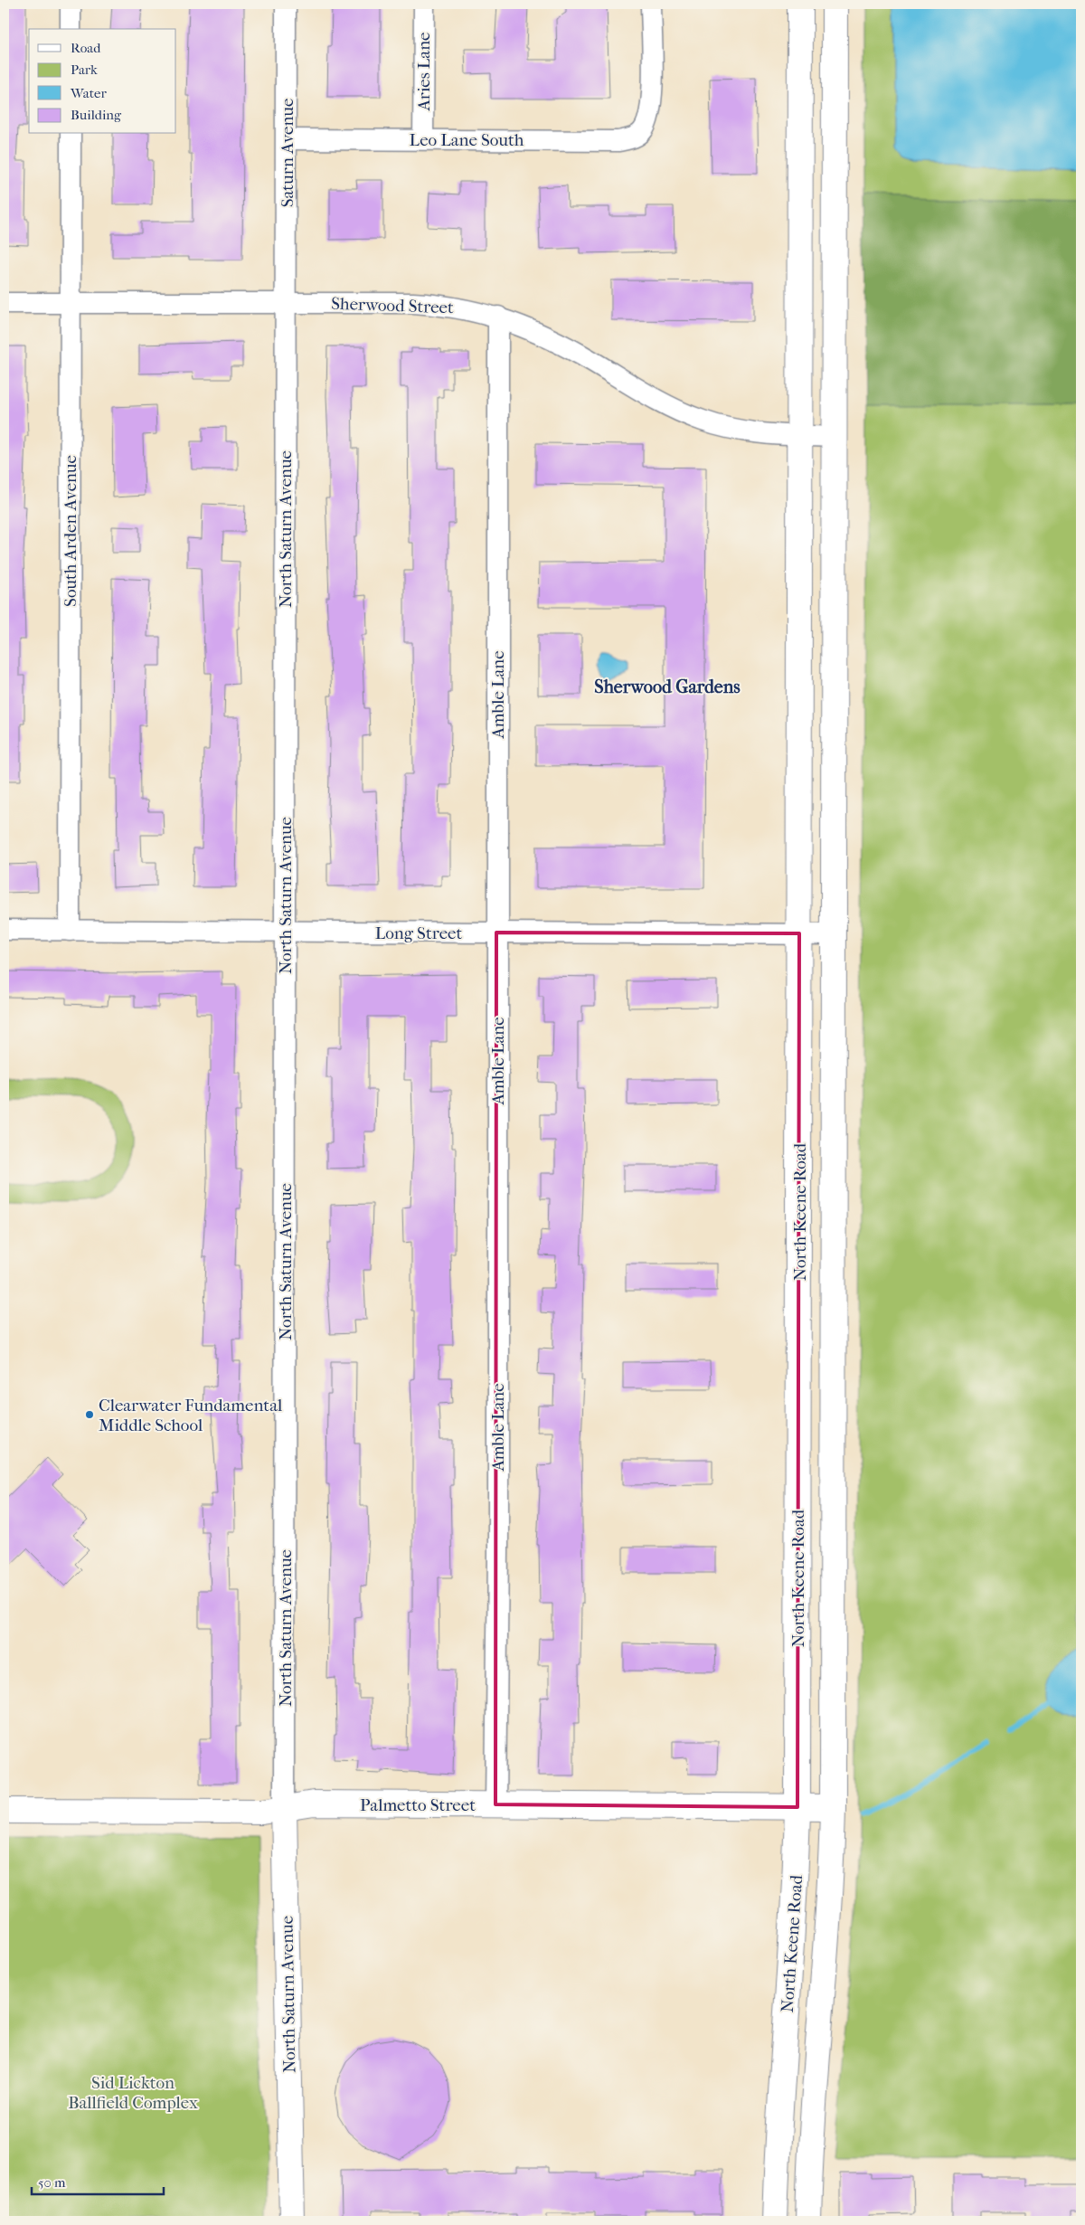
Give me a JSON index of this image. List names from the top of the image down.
{
  "streets": {
    "main road": ["North Saturn Avenue", "North Keene Road", "Palmetto Street"],
    "street": [
      "Aries Lane",
      "Leo Lane South",
      "Saturn Avenue",
      "Sherwood Street",
      "South Arden Avenue",
      "Amble Lane",
      "Long Street"
    ]
  },
  "crossings": [
    ["Aries Lane", "Leo Lane South"],
    ["Leo Lane South", "Saturn Avenue"],
    ["Saturn Avenue", "Sherwood Street"],
    ["Saturn Avenue", "North Saturn Avenue"],
    ["Sherwood Street", "North Saturn Avenue"],
    ["Sherwood Street", "South Arden Avenue"],
    ["Sherwood Street", "Amble Lane"],
    ["Sherwood Street", "North Keene Road"],
    ["North Saturn Avenue", "Long Street"],
    ["North Saturn Avenue", "Palmetto Street"],
    ["South Arden Avenue", "Long Street"],
    ["Amble Lane", "Long Street"],
    ["Amble Lane", "Palmetto Street"],
    ["Long Street", "North Keene Road"],
    ["North Keene Road", "Palmetto Street"]
  ],
  "districts": ["Sherwood Gardens"],
  "parks": ["Sid Lickton Ballfield Complex"],
  "places": ["Clearwater Fundamental Middle School"],
  "legend": [
    "Road",
    "Park",
    "Water",
    "Building"
  ],
  "scale_bar": "50 m"
}
